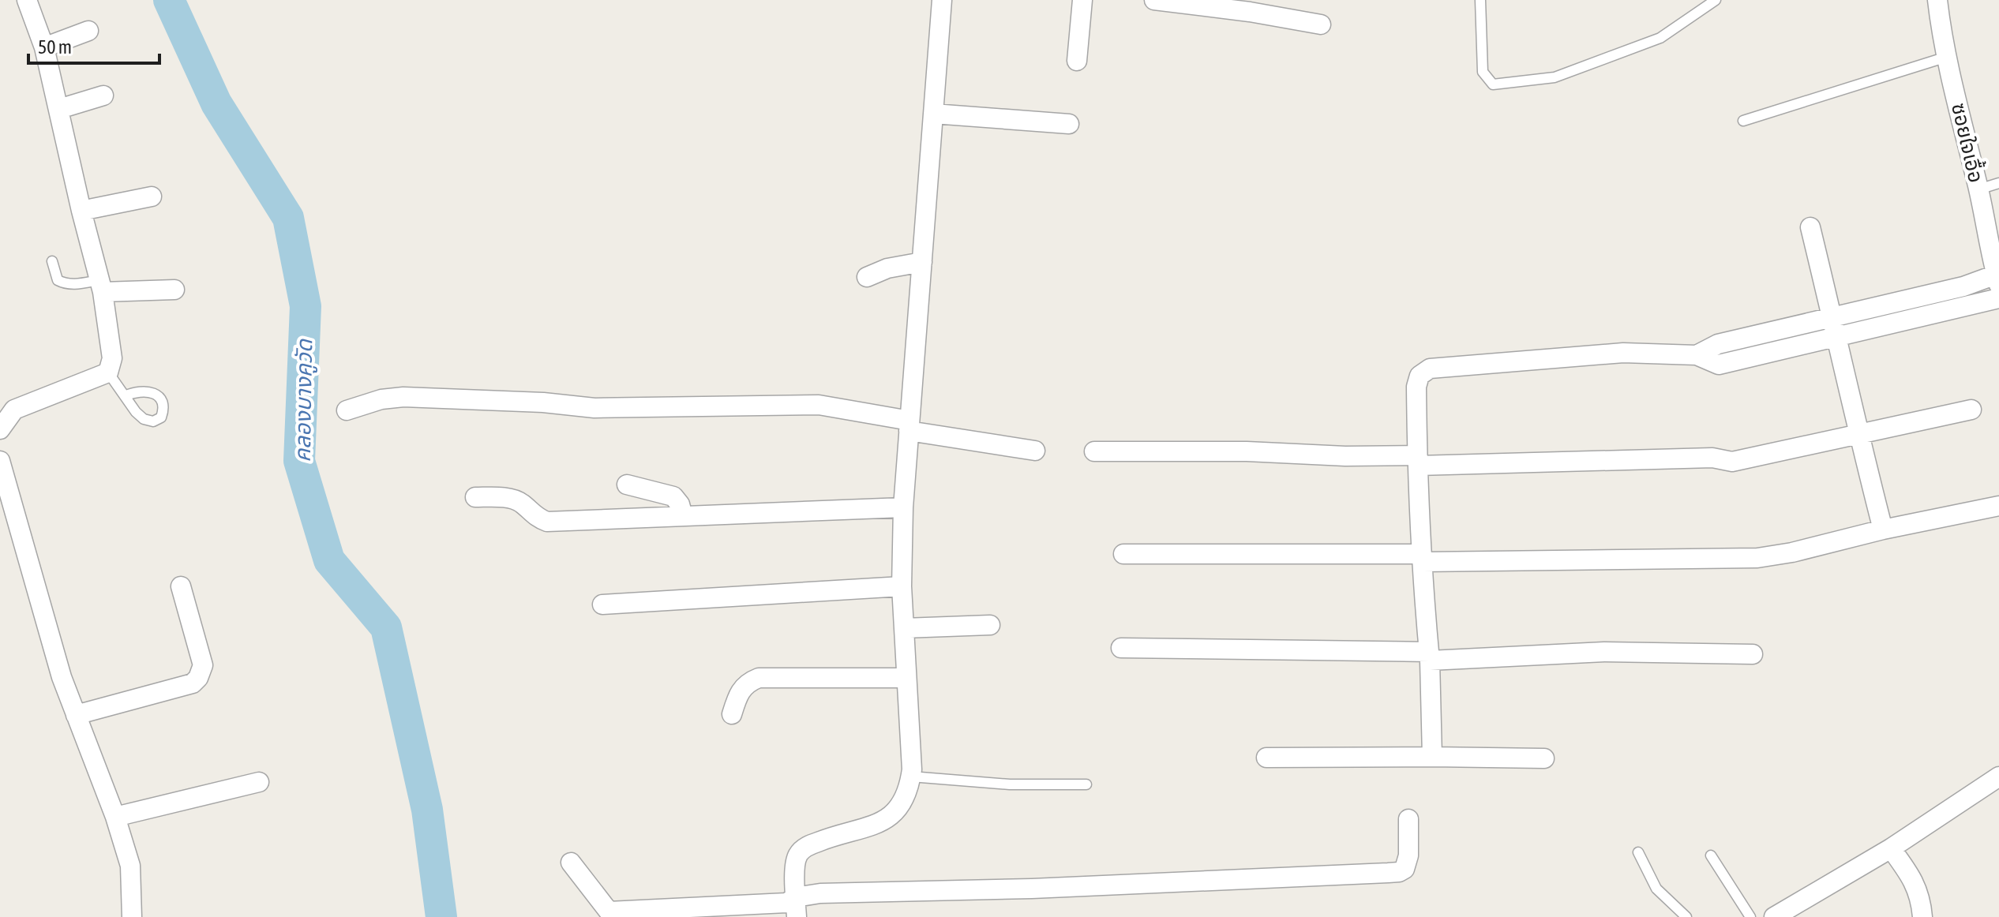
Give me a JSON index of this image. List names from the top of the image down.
{
  "streets": {
    "street": ["ซอยใจเอื้อ"]
  },
  "water": ["คลองบางคูวัด"],
  "scale_bar": "50 m"
}
